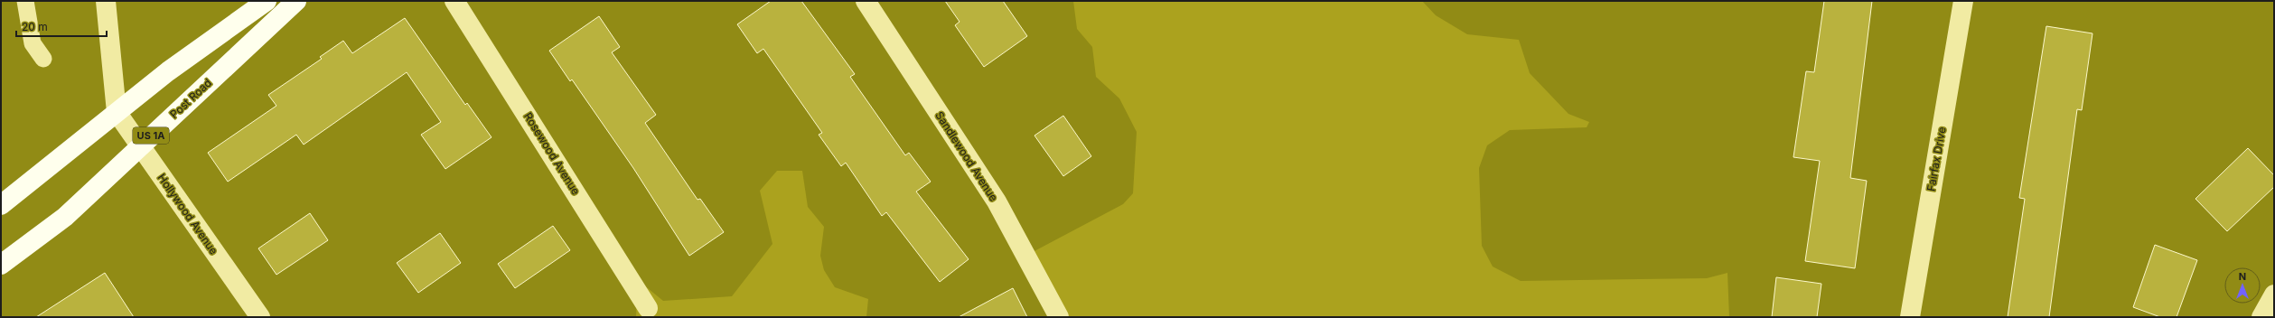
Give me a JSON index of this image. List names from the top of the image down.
{
  "streets": {
    "main road": ["Post Road", "US 1A"],
    "street": [
      "Rosewood Avenue",
      "Sandlewood Avenue",
      "Fairfax Drive",
      "Hollywood Avenue"
    ]
  },
  "crossings": [
    ["Post Road", "Hollywood Avenue"]
  ],
  "scale_bar": "20 m",
  "north": "top"
}
